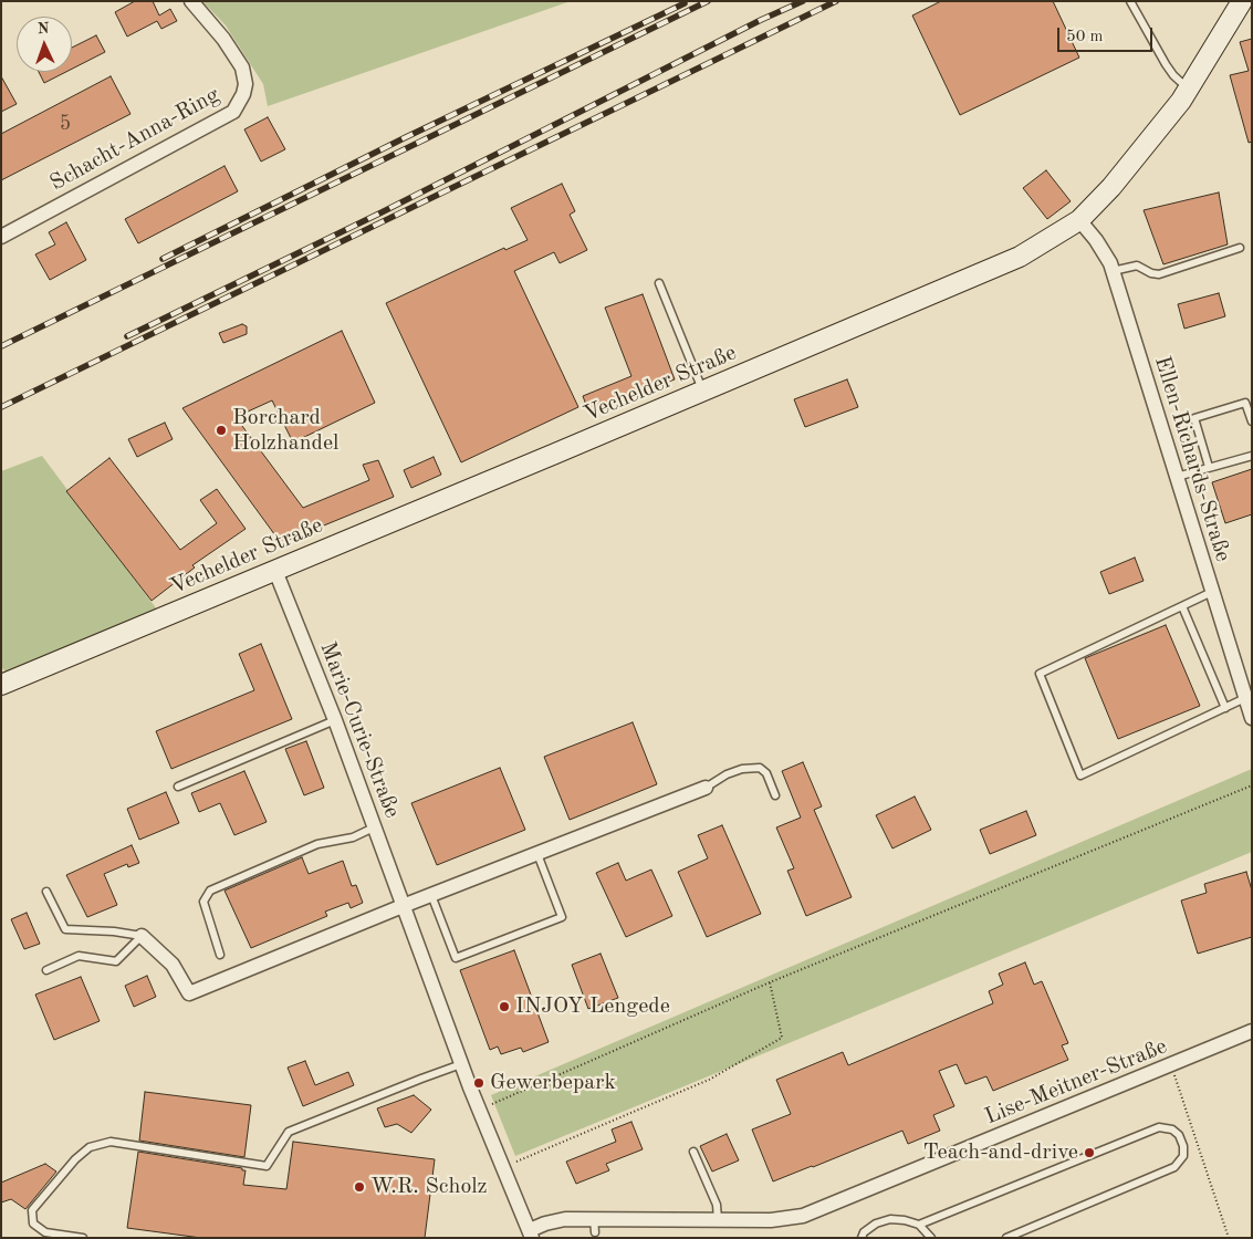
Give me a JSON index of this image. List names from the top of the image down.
{
  "streets": {
    "main road": ["Vechelder Straße"],
    "street": [
      "Schacht-Anna-Ring",
      "Ellen-Richards-Straße",
      "Marie-Curie-Straße",
      "Lise-Meitner-Straße"
    ]
  },
  "crossings": [
    ["Vechelder Straße", "Ellen-Richards-Straße"],
    ["Vechelder Straße", "Marie-Curie-Straße"],
    ["Marie-Curie-Straße", "Lise-Meitner-Straße"]
  ],
  "places": [
    "Borchard Holzhandel",
    "INJOY Lengede",
    "Gewerbepark",
    "Teach-and-drive",
    "W.R. Scholz"
  ],
  "house_numbers": ["5"],
  "scale_bar": "50 m",
  "north": "top"
}
